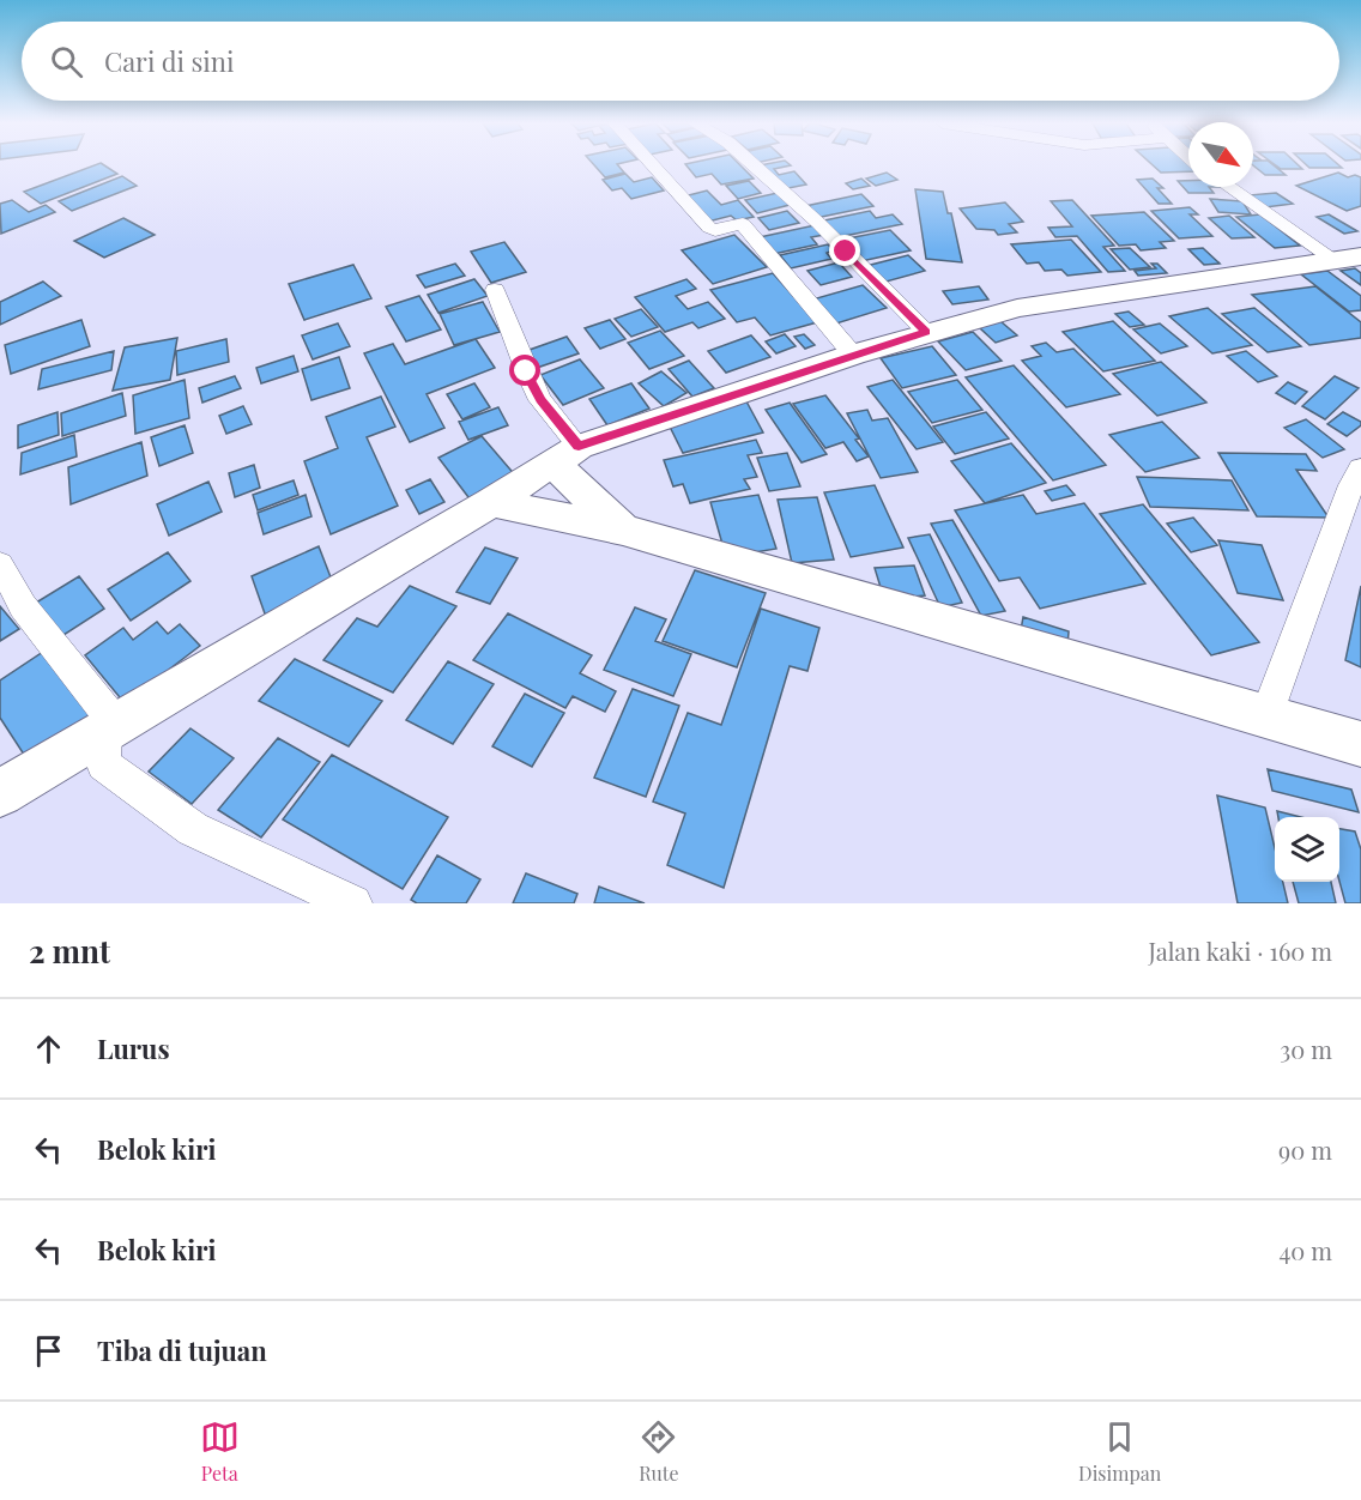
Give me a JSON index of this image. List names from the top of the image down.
{
  "north": "bottom right",
  "page": {
    "search": "Cari di sini",
    "heading": ["2 mnt", "Jalan kaki · 160 m"],
    "list": [
      ["Lurus", "30 m"],
      ["Belok kiri", "90 m"],
      ["Belok kiri", "40 m"],
      "Tiba di tujuan"
    ],
    "nav": ["Peta", "Rute", "Disimpan"]
  }
}
